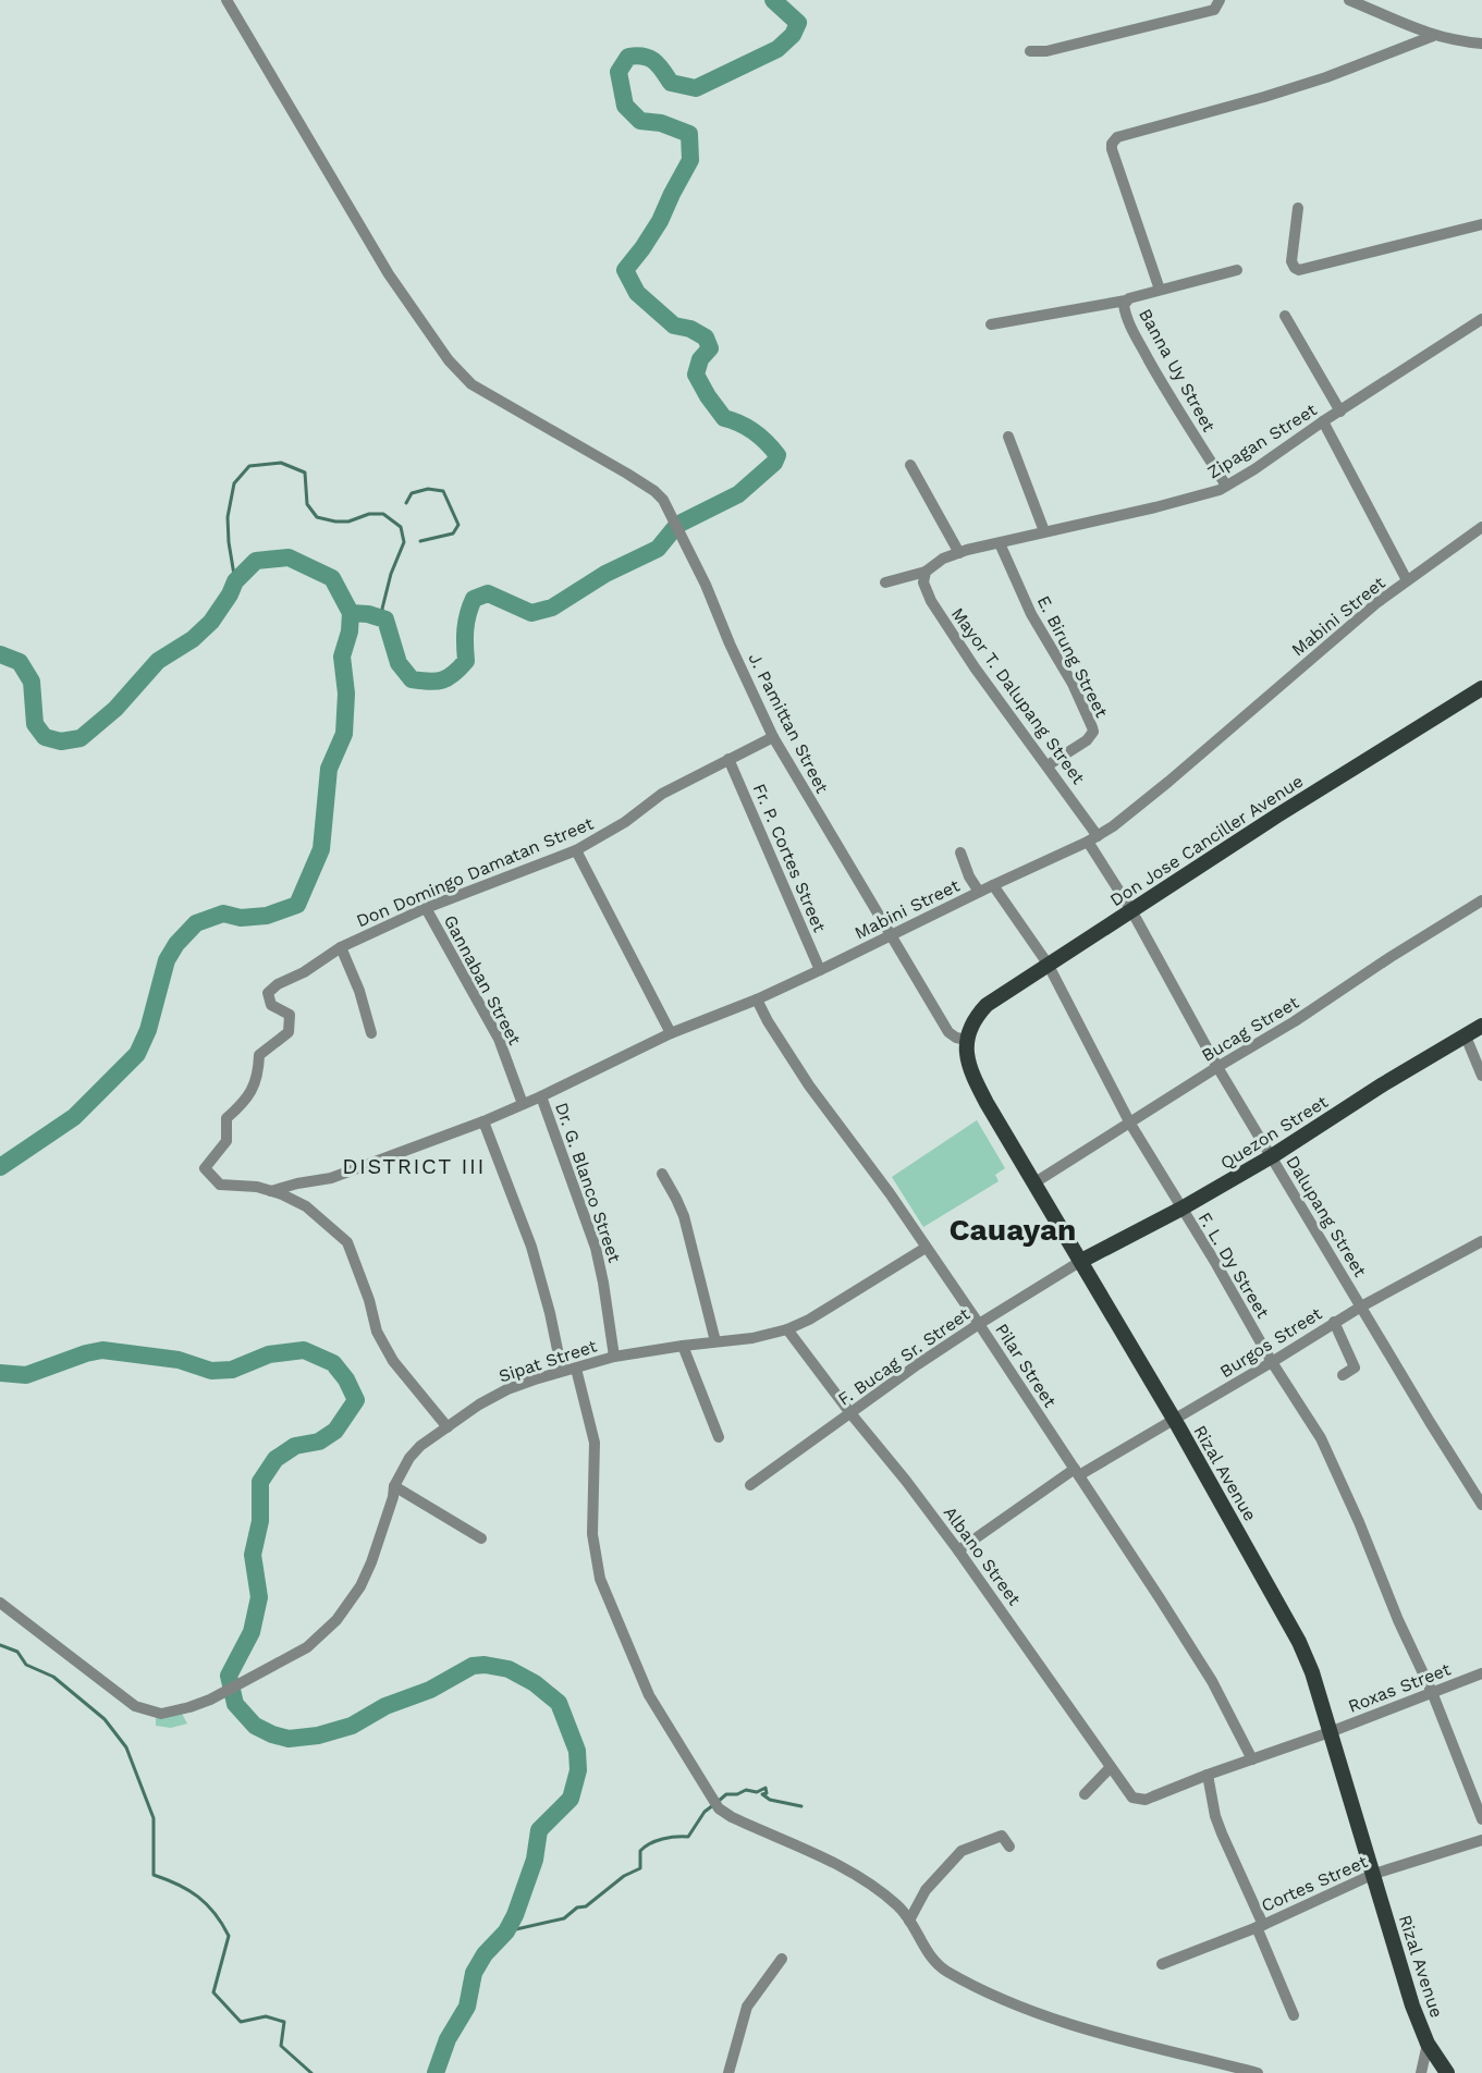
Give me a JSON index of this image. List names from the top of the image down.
{
  "streets": {
    "main road": ["Don Jose Canciller Avenue", "Quezon Street", "Rizal Avenue"],
    "street": [
      "Banna Uy Street",
      "Zipagan Street",
      "Mabini Street",
      "E. Birung Street",
      "Mayor T. Dalupang Street",
      "J. Pamittan Street",
      "Fr. P. Cortes Street",
      "Don Domingo Damatan Street",
      "Gannaban Street",
      "Bucag Street",
      "Dr. G. Blanco Street",
      "Dalupang Street",
      "F. L. Dy Street",
      "Burgos Street",
      "F. Bucag Sr. Street",
      "Sipat Street",
      "Pilar Street",
      "Albano Street",
      "Roxas Street",
      "Cortes Street"
    ]
  },
  "crossings": [
    ["Banna Uy Street", "Zipagan Street"],
    ["Zipagan Street", "E. Birung Street"],
    ["Zipagan Street", "Mayor T. Dalupang Street"],
    ["Mabini Street", "Mayor T. Dalupang Street"],
    ["Mabini Street", "J. Pamittan Street"],
    ["Mabini Street", "Fr. P. Cortes Street"],
    ["Mabini Street", "Don Domingo Damatan Street"],
    ["Mabini Street", "Gannaban Street"],
    ["Mabini Street", "Dr. G. Blanco Street"],
    ["Mabini Street", "Dalupang Street"],
    ["Mabini Street", "F. L. Dy Street"],
    ["Mabini Street", "Pilar Street"],
    ["E. Birung Street", "Mayor T. Dalupang Street"],
    ["Mayor T. Dalupang Street", "Dalupang Street"],
    ["J. Pamittan Street", "Don Domingo Damatan Street"],
    ["Don Jose Canciller Avenue", "Dalupang Street"],
    ["Don Jose Canciller Avenue", "F. L. Dy Street"],
    ["Don Jose Canciller Avenue", "Rizal Avenue"],
    ["Fr. P. Cortes Street", "Don Domingo Damatan Street"],
    ["Don Domingo Damatan Street", "Gannaban Street"],
    ["Don Domingo Damatan Street", "Sipat Street"],
    ["Bucag Street", "Dalupang Street"],
    ["Bucag Street", "F. L. Dy Street"],
    ["Bucag Street", "Rizal Avenue"],
    ["Quezon Street", "Dalupang Street"],
    ["Quezon Street", "F. L. Dy Street"],
    ["Quezon Street", "F. Bucag Sr. Street"],
    ["Quezon Street", "Rizal Avenue"],
    ["Dr. G. Blanco Street", "Sipat Street"],
    ["Dalupang Street", "Burgos Street"],
    ["F. L. Dy Street", "Burgos Street"],
    ["F. L. Dy Street", "Roxas Street"],
    ["Burgos Street", "Pilar Street"],
    ["Burgos Street", "Rizal Avenue"],
    ["Burgos Street", "Albano Street"],
    ["F. Bucag Sr. Street", "Pilar Street"],
    ["F. Bucag Sr. Street", "Rizal Avenue"],
    ["F. Bucag Sr. Street", "Albano Street"],
    ["Sipat Street", "Pilar Street"],
    ["Sipat Street", "Albano Street"],
    ["Pilar Street", "Roxas Street"],
    ["Rizal Avenue", "Roxas Street"],
    ["Rizal Avenue", "Cortes Street"],
    ["Albano Street", "Roxas Street"]
  ],
  "districts": ["DISTRICT III", "Cauayan"]
}
